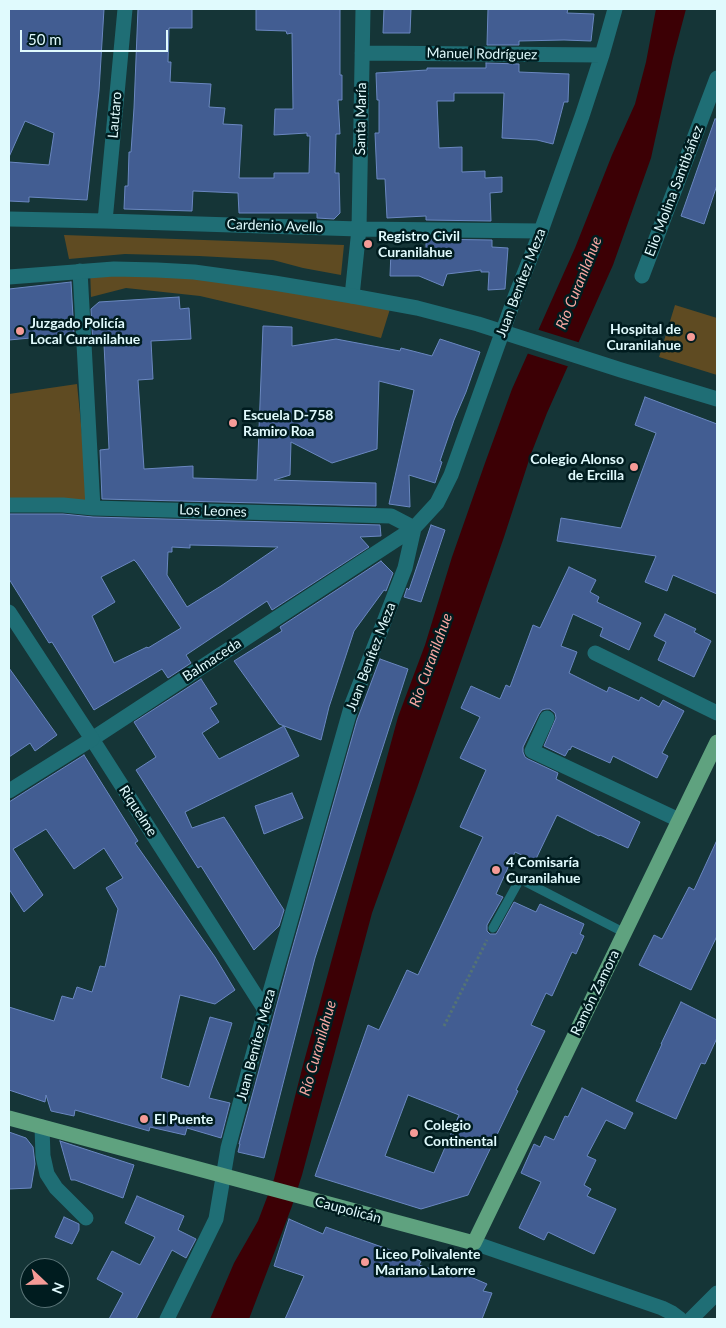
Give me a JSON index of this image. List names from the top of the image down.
{
  "streets": {
    "main road": ["Ramón Zamora", "Caupolicán"],
    "street": [
      "Manuel Rodríguez",
      "Lautaro",
      "Santa María",
      "Elio Molina Santibáñez",
      "Cardenio Avello",
      "Juan Benítez Meza",
      "Los Leones",
      "Balmaceda",
      "Riquelme"
    ]
  },
  "crossings": [
    ["Manuel Rodríguez", "Santa María"],
    ["Manuel Rodríguez", "Juan Benítez Meza"],
    ["Lautaro", "Cardenio Avello"],
    ["Santa María", "Cardenio Avello"],
    ["Cardenio Avello", "Juan Benítez Meza"],
    ["Juan Benítez Meza", "Los Leones"],
    ["Juan Benítez Meza", "Balmaceda"],
    ["Juan Benítez Meza", "Riquelme"],
    ["Los Leones", "Balmaceda"],
    ["Balmaceda", "Riquelme"],
    ["Ramón Zamora", "Caupolicán"]
  ],
  "water": ["Río Curanilahue"],
  "places": [
    "Registro Civil Curanilahue",
    "Juzgado Policía Local Curanilahue",
    "Hospital de Curanilahue",
    "Escuela D-758 Ramiro Roa",
    "Colegio Alonso de Ercilla",
    "4 Comisaría Curanilahue",
    "El Puente",
    "Colegio Continental",
    "Liceo Polivalente Mariano Latorre"
  ],
  "scale_bar": "50 m",
  "north": "right"
}
